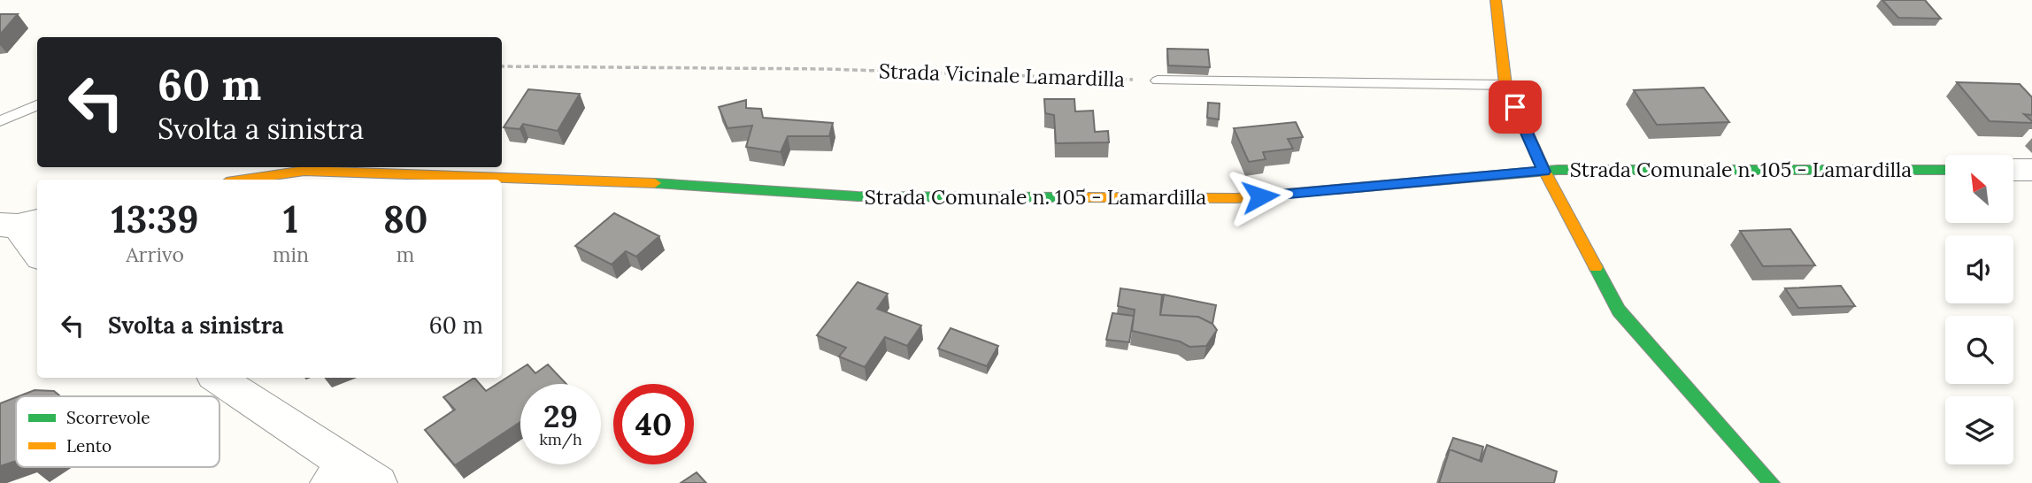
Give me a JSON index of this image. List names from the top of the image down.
{
  "streets": {
    "street": ["Strada Comunale n. 105 - Lamardilla"],
    "path": ["Strada Vicinale Lamardilla"]
  },
  "legend": ["Scorrevole", "Lento"],
  "north": "top left",
  "page": {
    "turn": ["60 m", "Svolta a sinistra"],
    "eta": [
      "13:39",
      "Arrivo",
      "1",
      "min",
      "80",
      "m"
    ],
    "list": [
      {
        "name": "Svolta a sinistra",
        "value": "60 m"
      }
    ],
    "speed": "29 km/h",
    "limit": "40"
  }
}
